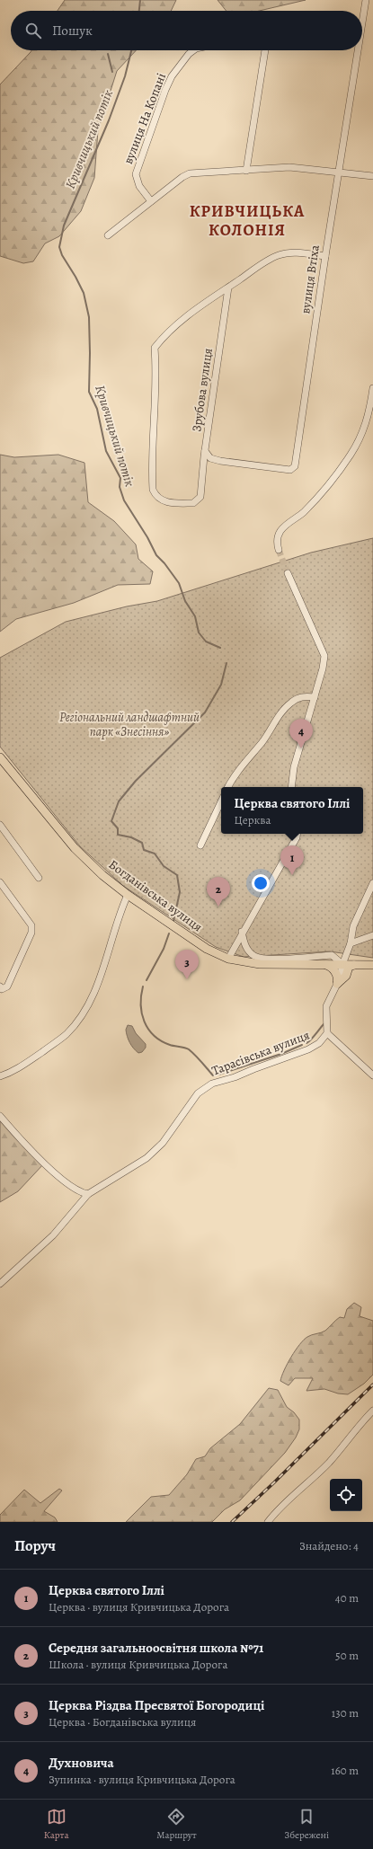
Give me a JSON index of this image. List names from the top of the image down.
{
  "streets": {
    "main road": ["Богданівська вулиця"],
    "street": [
      "вулиця На Копані",
      "вулиця Втіха",
      "Зрубова вулиця",
      "Тарасівська вулиця"
    ]
  },
  "crossings": [
    ["вулиця Втіха", "Зрубова вулиця"]
  ],
  "districts": ["КРИВЧИЦЬКА КОЛОНІЯ"],
  "water": ["Кривчицький потік"],
  "parks": ["Регіональний ландшафтний парк «Знесіння»"],
  "page": {
    "search": "Пошук",
    "pins": [
      "4",
      "1",
      "2",
      "3"
    ],
    "popup": ["Церква святого Іллі", "Церква"],
    "heading": ["Поруч", "Знайдено: 4"],
    "list": [
      {
        "mark": "1",
        "name": "Церква святого Іллі",
        "note": "Церква · вулиця Кривчицька Дорога",
        "value": "40 m"
      },
      {
        "mark": "2",
        "name": "Середня загальноосвітня школа №71",
        "note": "Школа · вулиця Кривчицька Дорога",
        "value": "50 m"
      },
      {
        "mark": "3",
        "name": "Церква Різдва Пресвятої Богородиці",
        "note": "Церква · Богданівська вулиця",
        "value": "130 m"
      },
      {
        "mark": "4",
        "name": "Духновича",
        "note": "Зупинка · вулиця Кривчицька Дорога",
        "value": "160 m"
      }
    ],
    "nav": ["Карта", "Маршрут", "Збережені"]
  }
}
